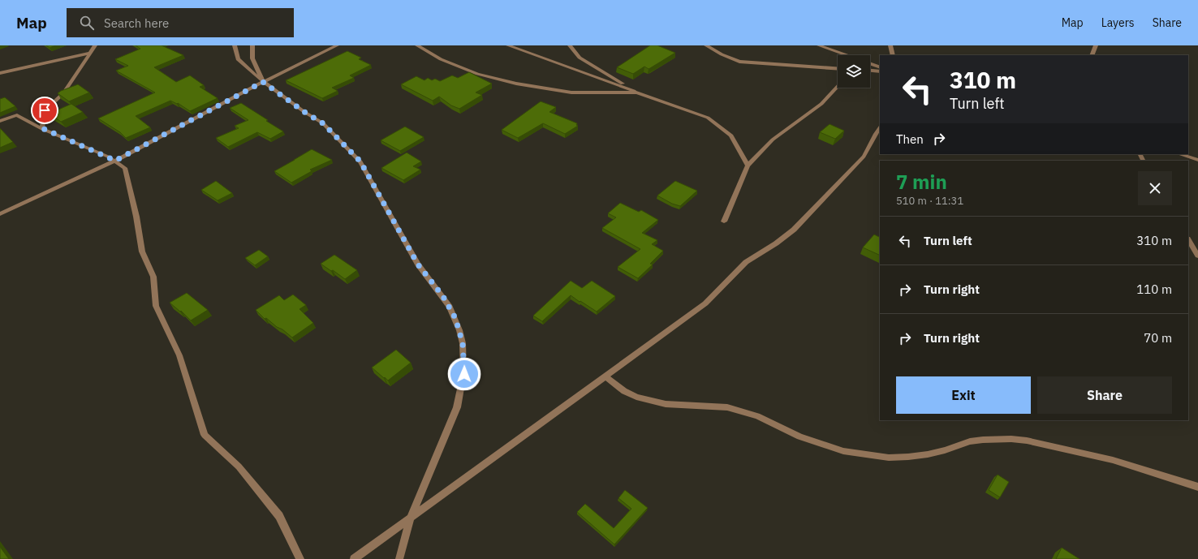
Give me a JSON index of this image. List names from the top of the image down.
{
  "page": {
    "header": "Map",
    "search": "Search here",
    "nav": ["Map", "Layers", "Share"],
    "turn": ["310 m", "Turn left"],
    "then": "Then",
    "heading": ["7 min", "510 m · 11:31"],
    "list": [
      {
        "name": "Turn left",
        "value": "310 m"
      },
      {
        "name": "Turn right",
        "value": "110 m"
      },
      {
        "name": "Turn right",
        "value": "70 m"
      }
    ],
    "buttons": ["Exit", "Share"]
  }
}
